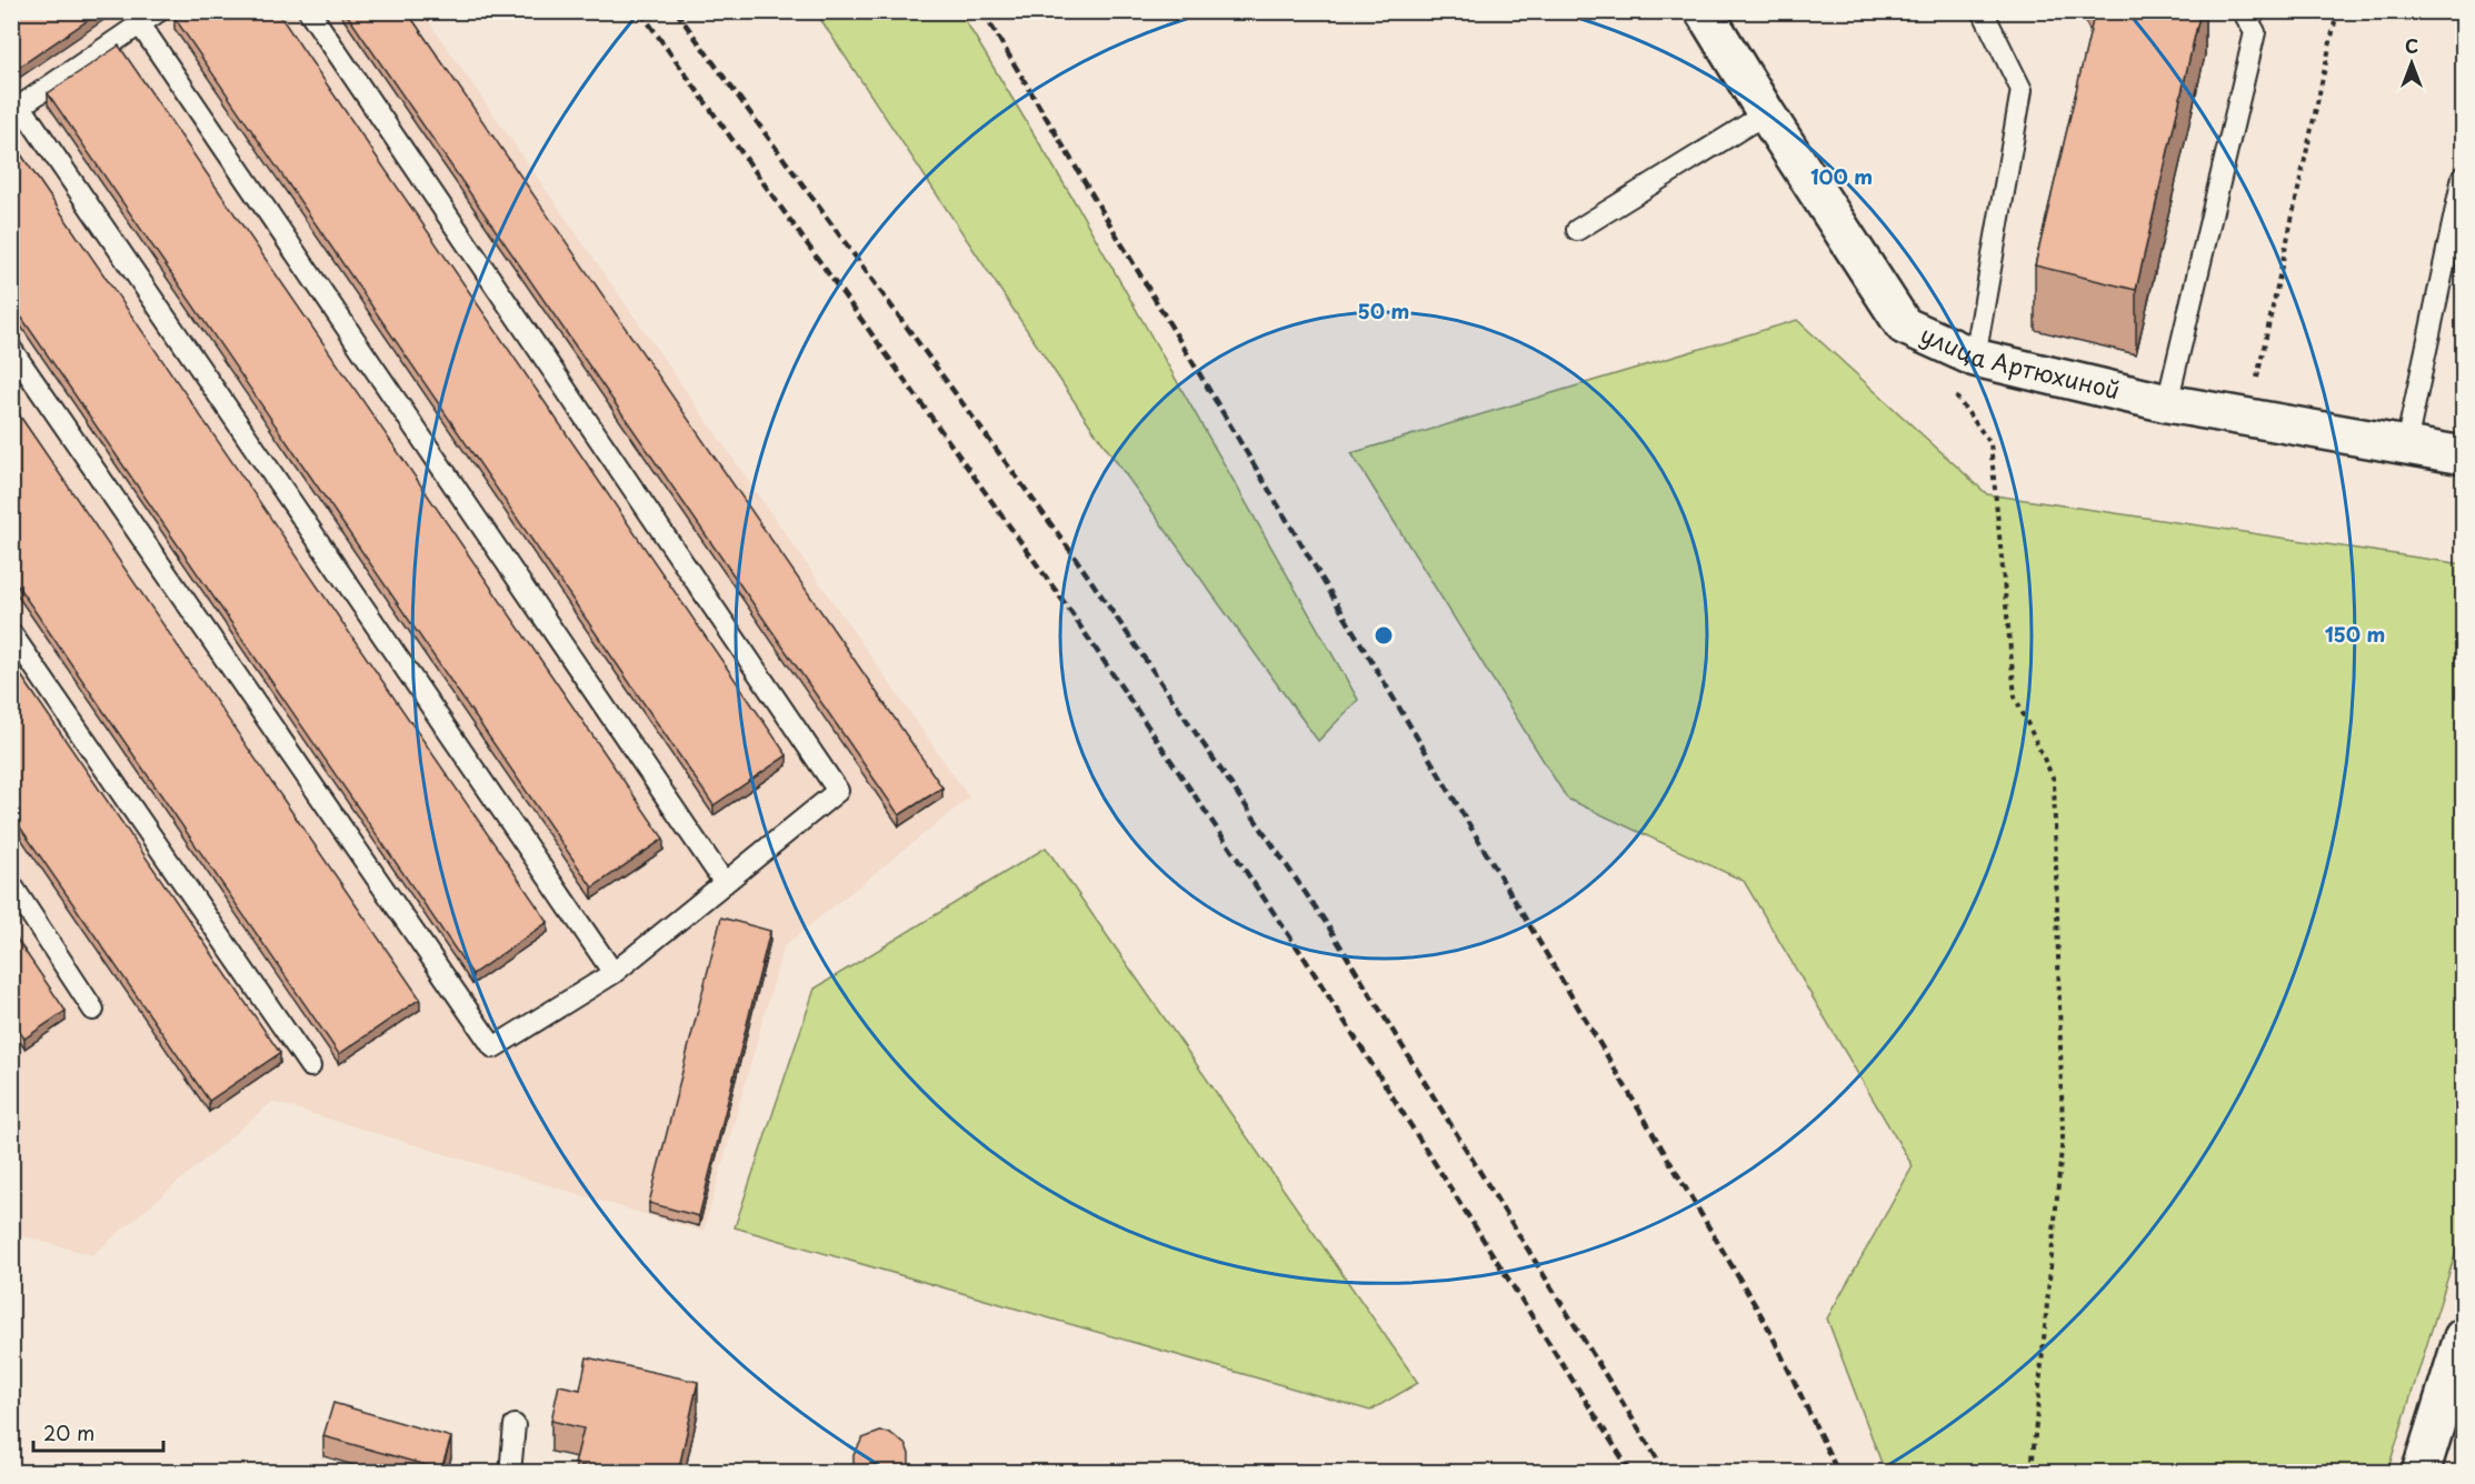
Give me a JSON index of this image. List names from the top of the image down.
{
  "streets": {
    "street": ["улица Артюхиной"]
  },
  "scale_bar": "20 m",
  "north": "top",
  "rings": ["100 m", "50 m", "150 m"]
}
